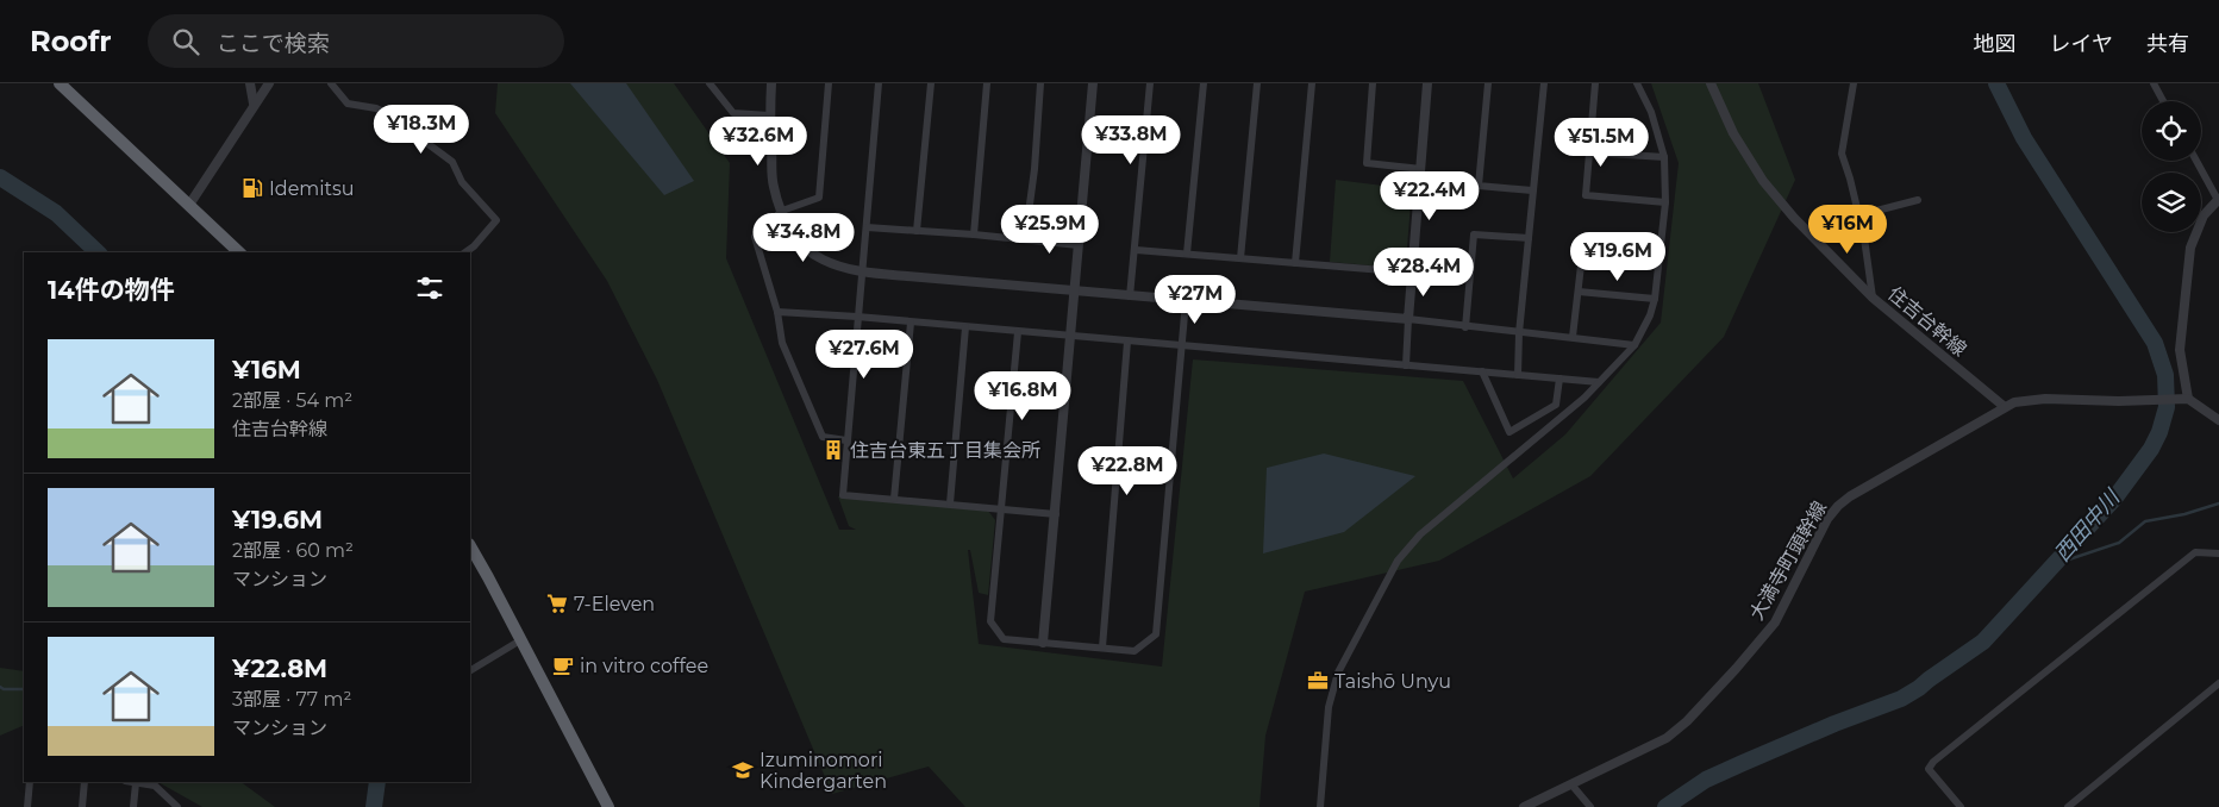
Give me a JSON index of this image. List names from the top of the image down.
{
  "streets": {
    "street": ["住吉台幹線", "大満寺町頭幹線"]
  },
  "crossings": [
    ["住吉台幹線", "大満寺町頭幹線"]
  ],
  "water": ["西田中川"],
  "places": {
    "fuel station": ["Idemitsu"],
    "building": ["住吉台東五丁目集会所"],
    "supermarket": ["7-Eleven"],
    "cafe": ["in vitro coffee"],
    "office": ["Taishō Unyu"],
    "school or university": ["Izuminomori Kindergarten"]
  },
  "page": {
    "header": "Roofr",
    "search": "ここで検索",
    "nav": ["地図", "レイヤ", "共有"],
    "price": [
      "¥18.3M",
      "¥33.8M",
      "¥32.6M",
      "¥51.5M",
      "¥22.4M",
      "¥25.9M",
      "¥16M",
      "¥34.8M",
      "¥19.6M",
      "¥28.4M",
      "¥27M",
      "¥27.6M",
      "¥16.8M",
      "¥22.8M"
    ],
    "heading": "14件の物件",
    "list": [
      {
        "name": "¥16M",
        "note": "2部屋 · 54 m² · 住吉台幹線"
      },
      {
        "name": "¥19.6M",
        "note": "2部屋 · 60 m² · マンション"
      },
      {
        "name": "¥22.8M",
        "note": "3部屋 · 77 m² · マンション"
      }
    ]
  }
}
